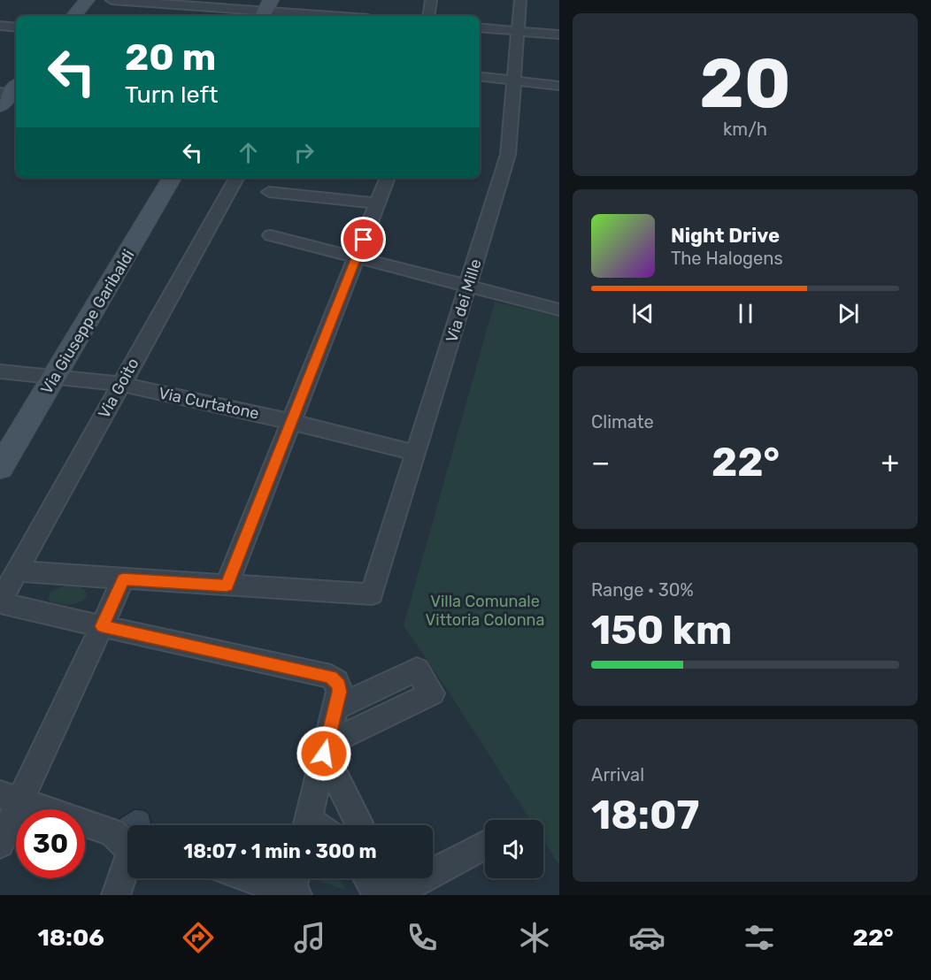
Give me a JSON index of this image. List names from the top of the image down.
{
  "streets": {
    "main road": ["Via Giuseppe Garibaldi"],
    "street": ["Via dei Mille", "Via Goito", "Via Curtatone"]
  },
  "crossings": [
    ["Via dei Mille", "Via Curtatone"],
    ["Via Giuseppe Garibaldi", "Via Curtatone"],
    ["Via Goito", "Via Curtatone"]
  ],
  "parks": ["Villa Comunale Vittoria Colonna"],
  "page": {
    "tile": [
      ["20", "km/h"],
      "Climate",
      ["Range · 30%", "150 km"],
      ["Arrival", "18:07"]
    ],
    "turn": ["20 m", "Turn left"],
    "song": ["Night Drive", "The Halogens"],
    "heat": ["−", "22°", "+"],
    "limit": "30",
    "trip": "18:07 · 1 min · 300 m",
    "tabs": ["18:06", "22°"]
  }
}
